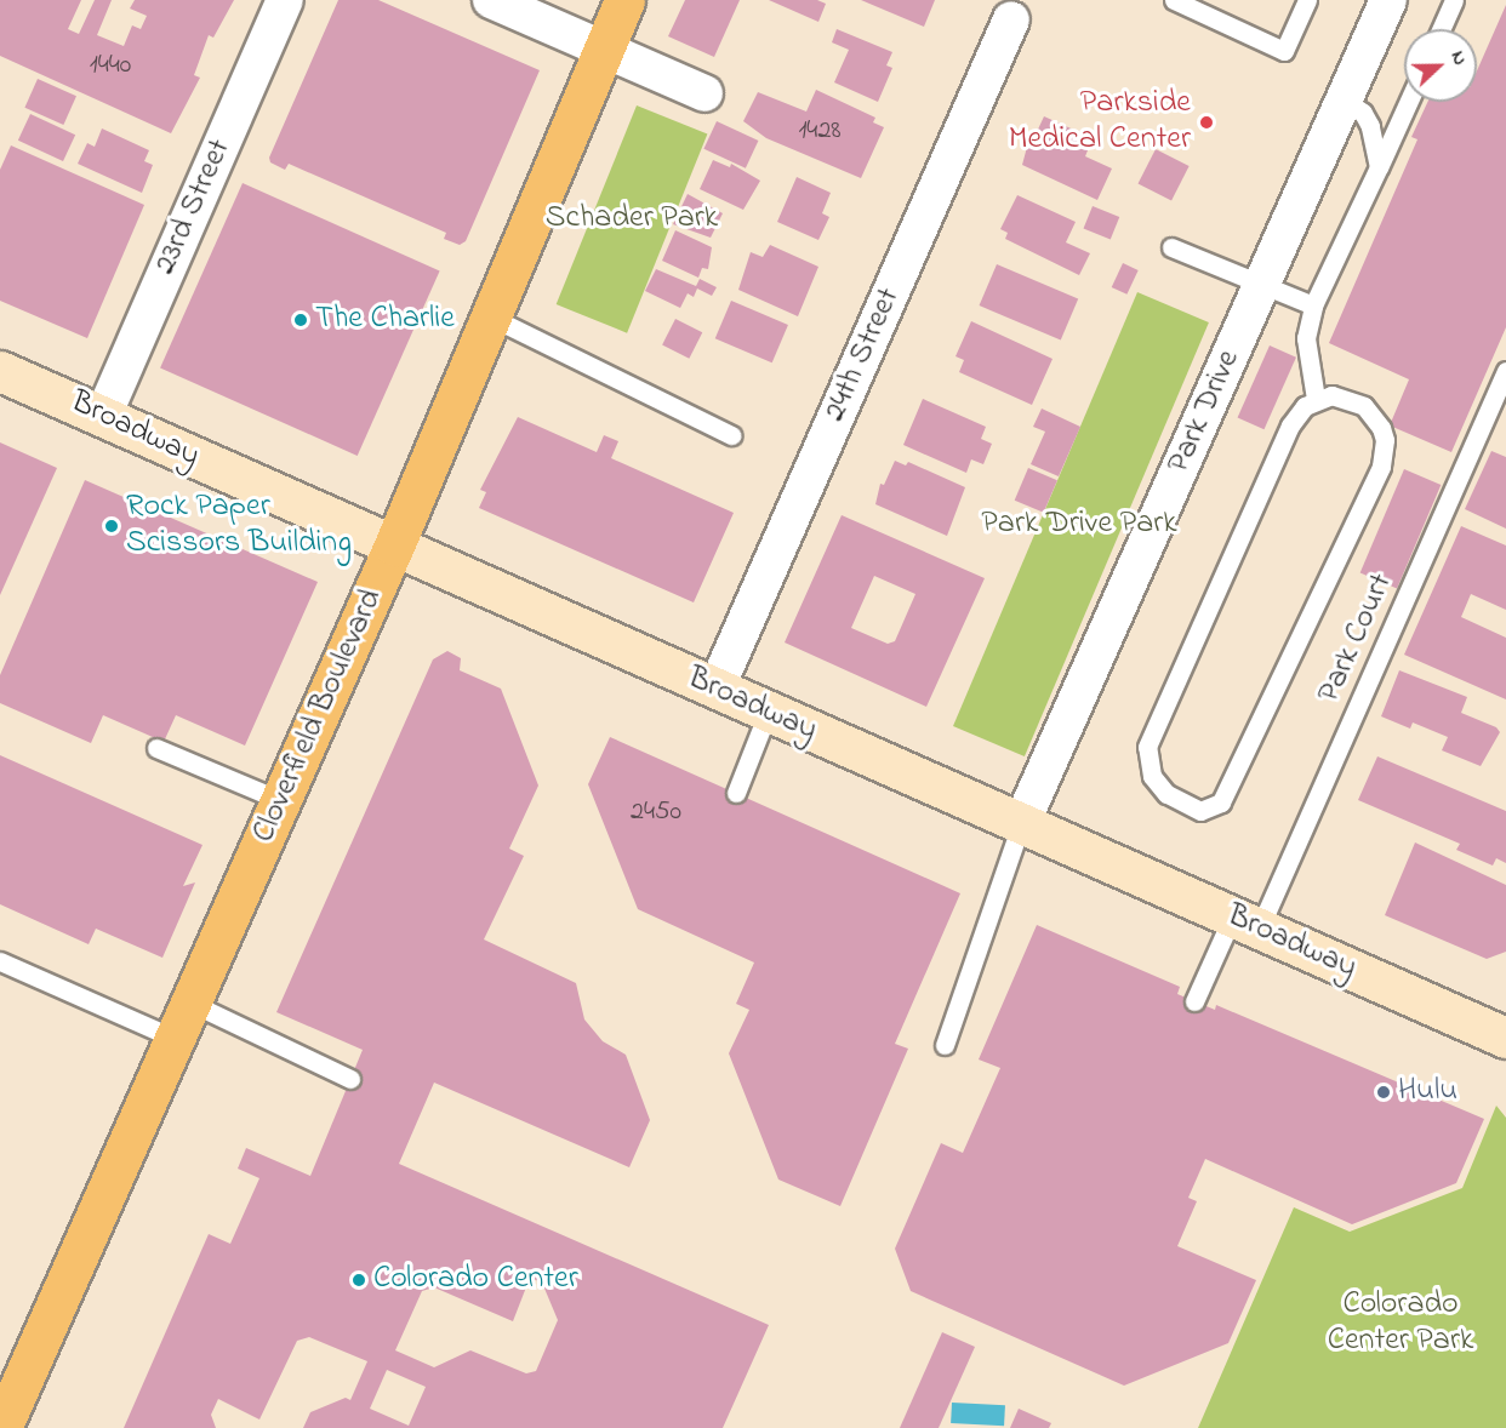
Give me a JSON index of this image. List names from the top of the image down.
{
  "streets": {
    "main road": ["Cloverfield Boulevard"],
    "street": [
      "23rd Street",
      "24th Street",
      "Park Drive",
      "Broadway"
    ],
    "lane": ["Park Court"]
  },
  "crossings": [
    ["23rd Street", "Broadway"],
    ["24th Street", "Broadway"],
    ["Park Drive", "Broadway"],
    ["Broadway", "Park Court"],
    ["Broadway", "Cloverfield Boulevard"]
  ],
  "parks": ["Schader Park", "Park Drive Park", "Colorado Center Park"],
  "places": [
    "Parkside Medical Center",
    "The Charlie",
    "Rock Paper Scissors Building",
    "Hulu",
    "Colorado Center"
  ],
  "house_numbers": ["1440", "1428", "2450"],
  "north": "right"
}
